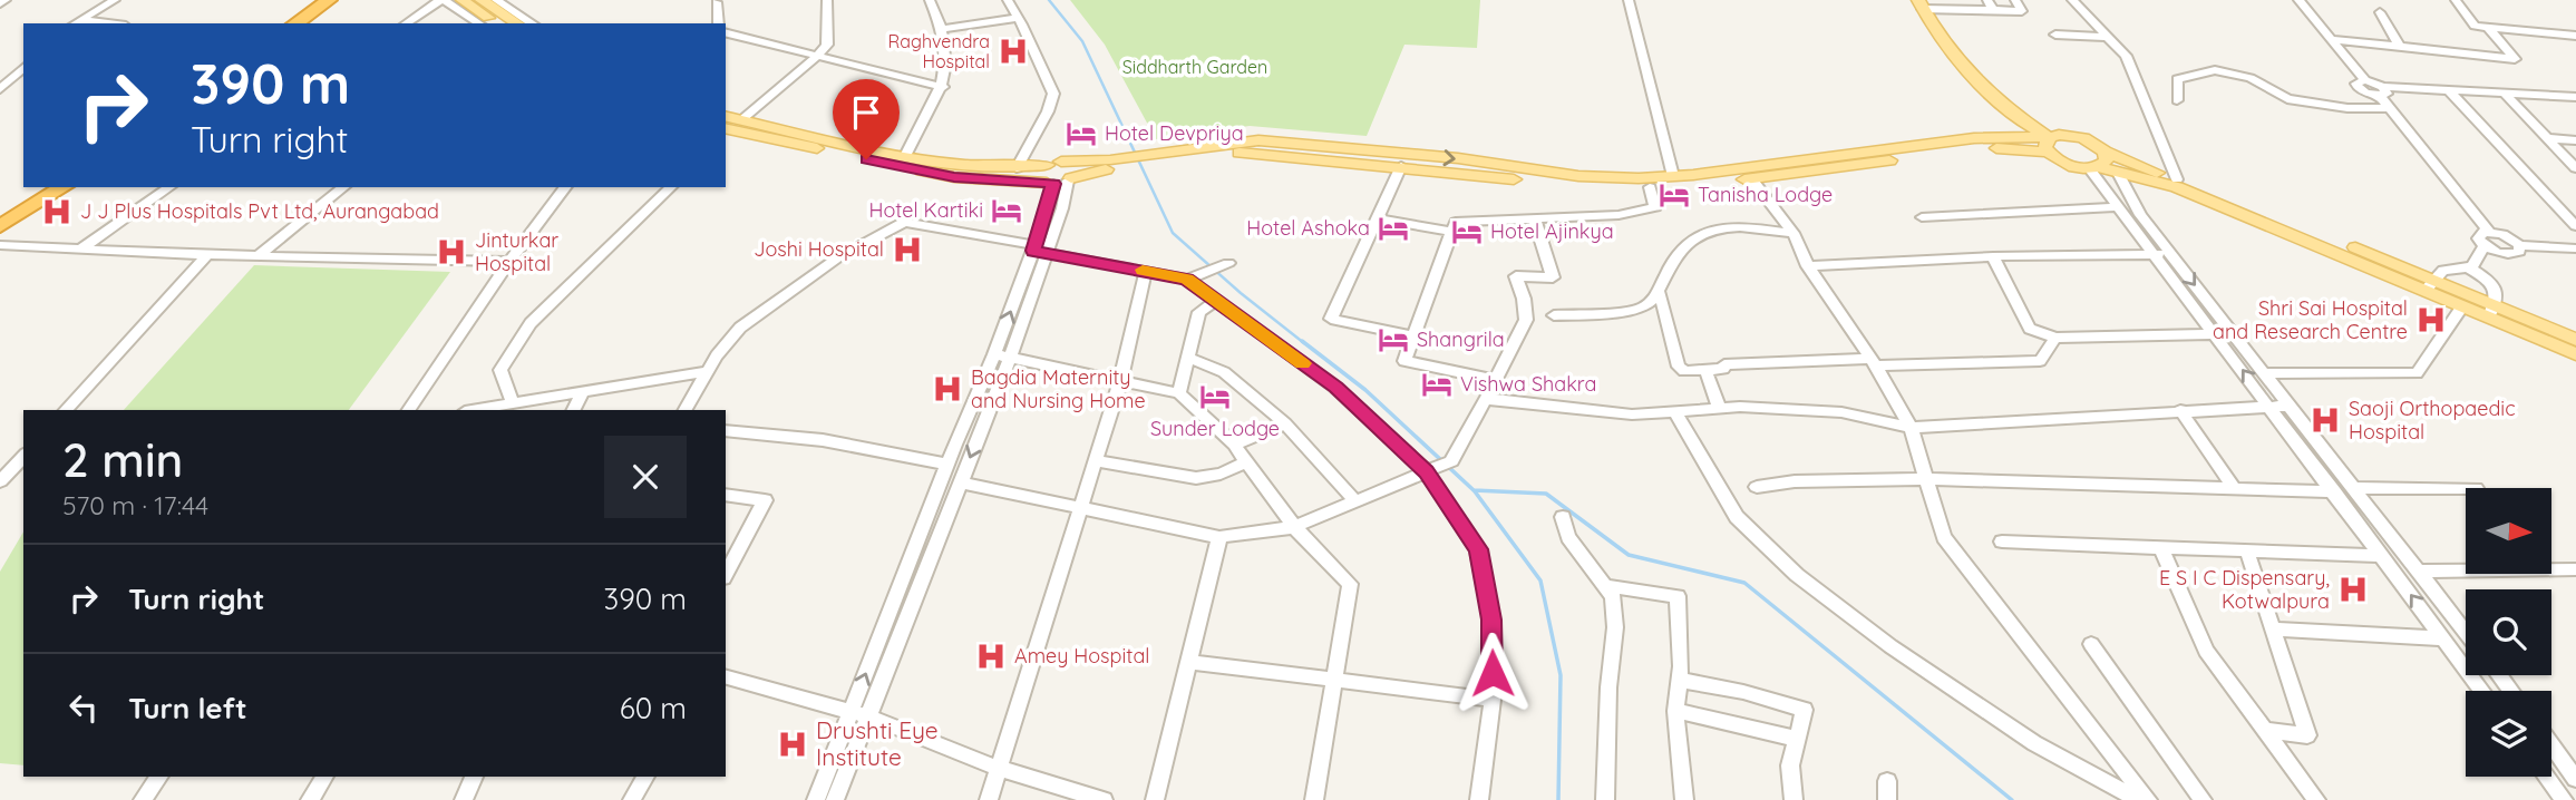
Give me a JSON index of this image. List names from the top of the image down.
{
  "parks": ["Siddharth Garden"],
  "places": {
    "hospital": [
      "Raghvendra Hospital",
      "J J Plus Hospitals Pvt Ltd, Aurangabad",
      "Joshi Hospital",
      "Jinturkar Hospital",
      "Shri Sai Hospital and Research Centre",
      "Bagdia Maternity and Nursing Home",
      "Saoji Orthopaedic Hospital",
      "E S I C Dispensary, Kotwalpura",
      "Amey Hospital",
      "Drushti Eye Institute"
    ],
    "hotel": [
      "Hotel Devpriya",
      "Tanisha Lodge",
      "Hotel Kartiki",
      "Hotel Ashoka",
      "Hotel Ajinkya",
      "Shangrila",
      "Vishwa Shakra",
      "Sunder Lodge"
    ]
  },
  "north": "right",
  "page": {
    "turn": ["390 m", "Turn right"],
    "heading": ["2 min", "570 m · 17:44"],
    "list": [
      {
        "name": "Turn right",
        "value": "390 m"
      },
      {
        "name": "Turn left",
        "value": "60 m"
      }
    ]
  }
}
